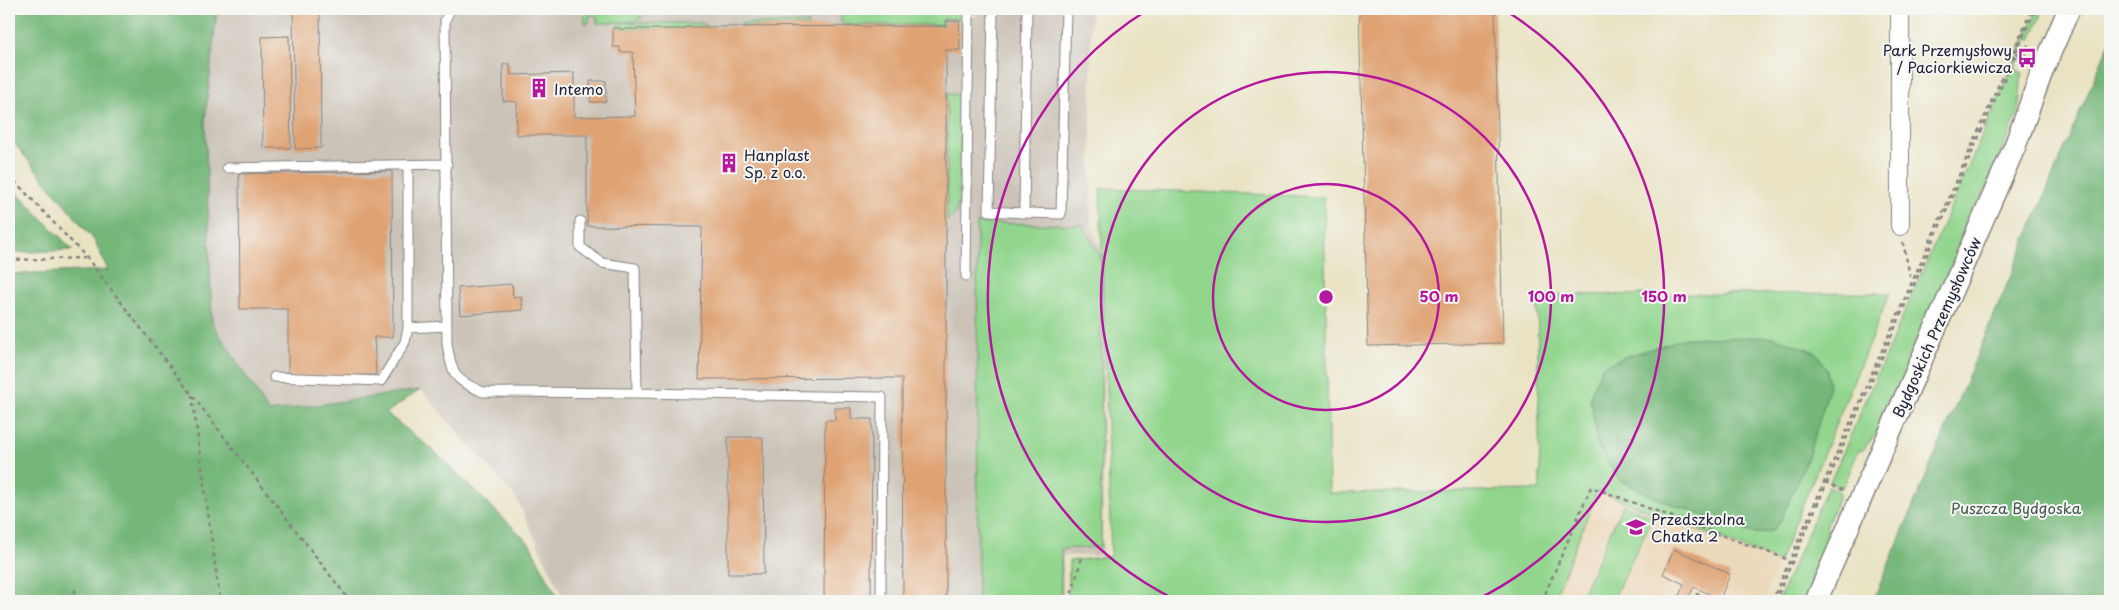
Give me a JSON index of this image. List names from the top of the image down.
{
  "streets": {
    "street": ["Bydgoskich Przemysłowców"]
  },
  "parks": ["Puszcza Bydgoska"],
  "places": {
    "bus stop": ["Park Przemysłowy / Paciorkiewicza"],
    "building": ["Intemo", "Hanplast Sp. z o.o."],
    "school or university": ["Przedszkolna Chatka 2"]
  },
  "rings": ["50 m", "100 m", "150 m"]
}
